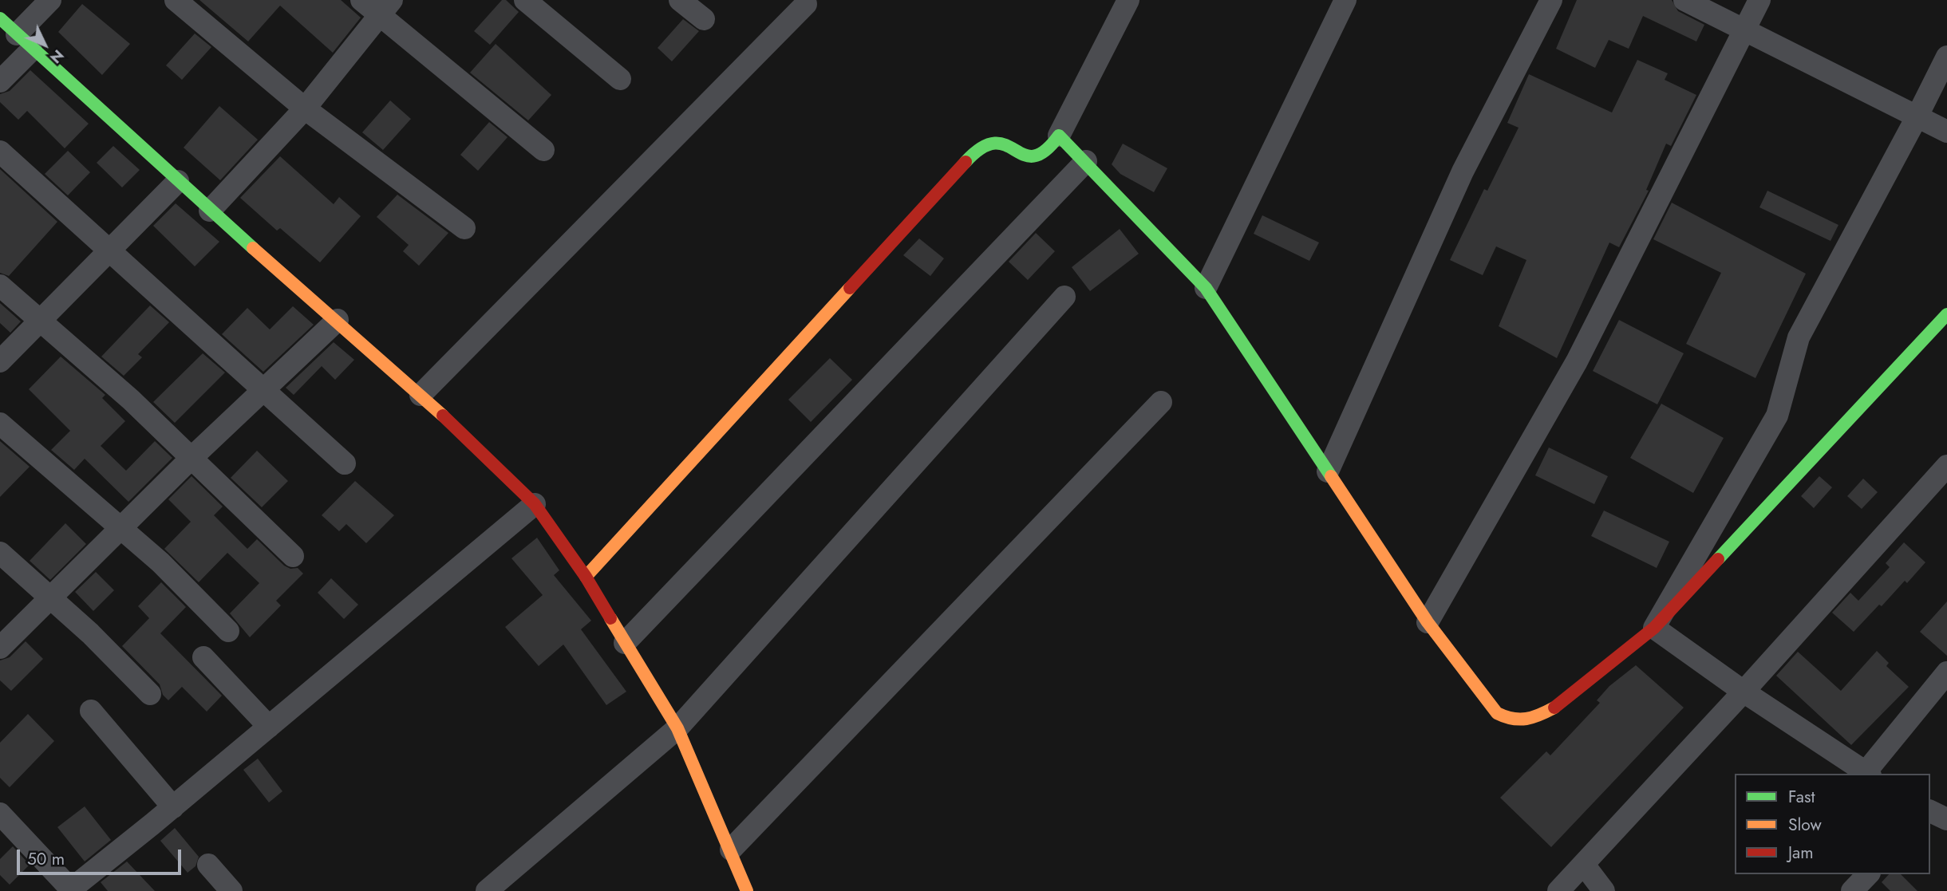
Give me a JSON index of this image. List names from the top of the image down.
{
  "legend": ["Fast", "Slow", "Jam"],
  "scale_bar": "50 m",
  "north": "bottom right"
}
